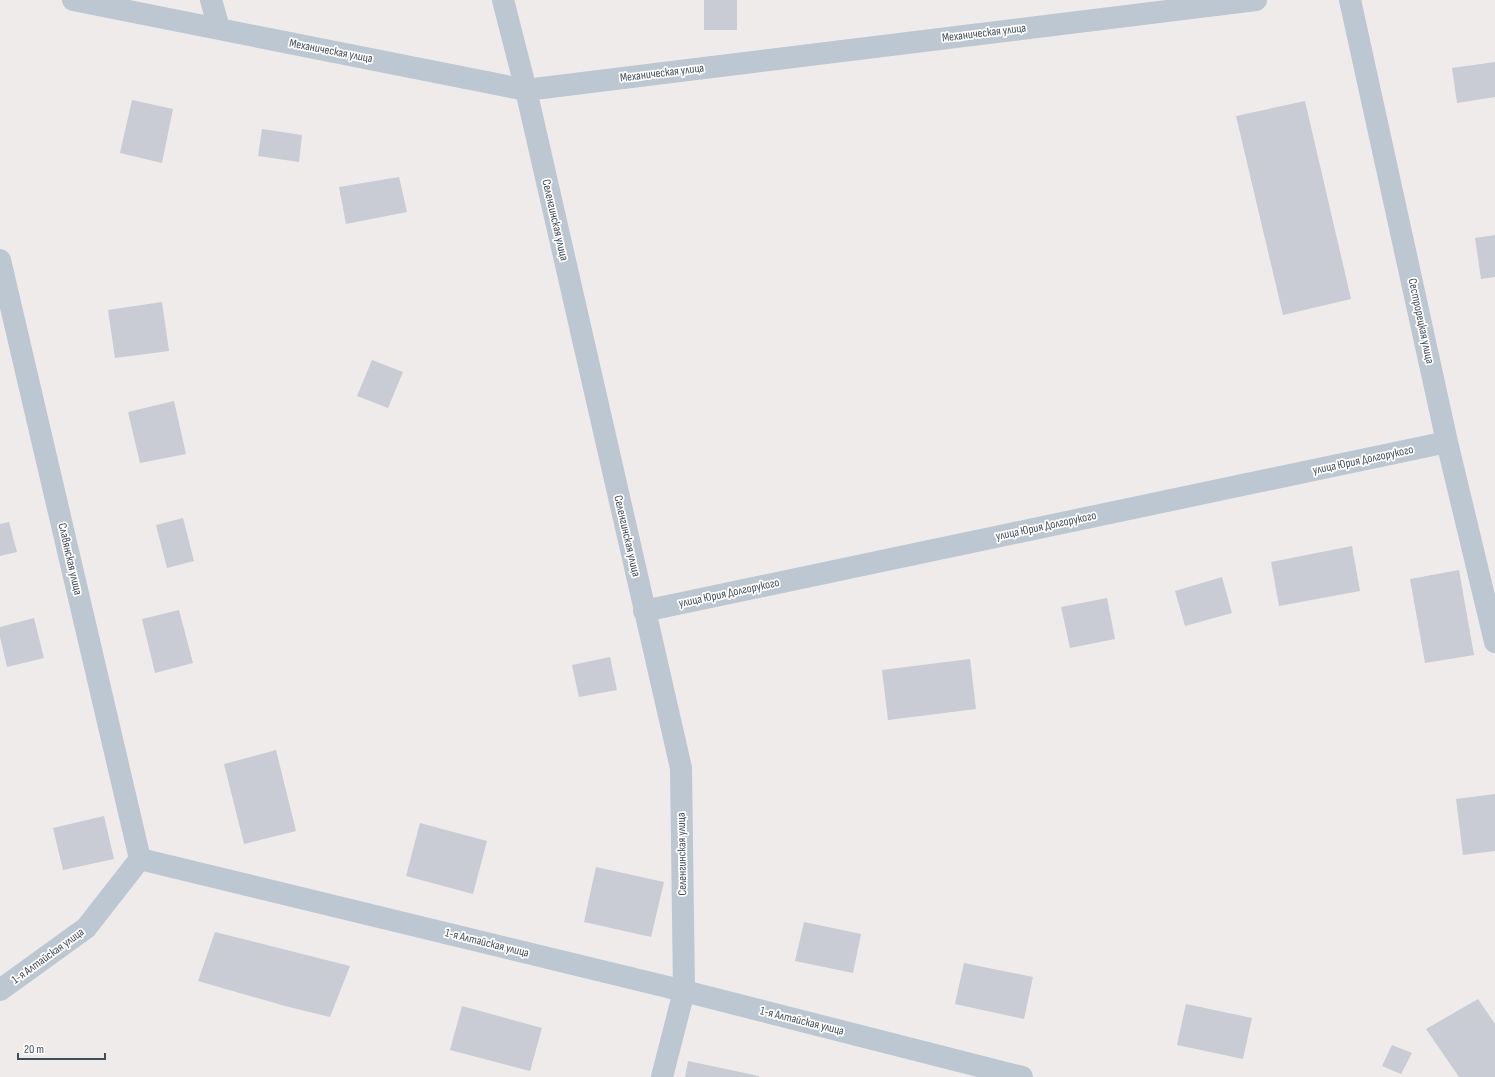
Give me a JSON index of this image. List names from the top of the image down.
{
  "streets": {
    "street": [
      "Механическая улица",
      "Селенгинская улица",
      "Сестрорецкая улица",
      "улица Юрия Долгорукого",
      "Славянская улица",
      "1-я Алтайская улица"
    ]
  },
  "crossings": [
    ["Механическая улица", "Селенгинская улица"],
    ["Селенгинская улица", "улица Юрия Долгорукого"],
    ["Селенгинская улица", "1-я Алтайская улица"],
    ["Сестрорецкая улица", "улица Юрия Долгорукого"],
    ["Славянская улица", "1-я Алтайская улица"]
  ],
  "scale_bar": "20 m"
}
